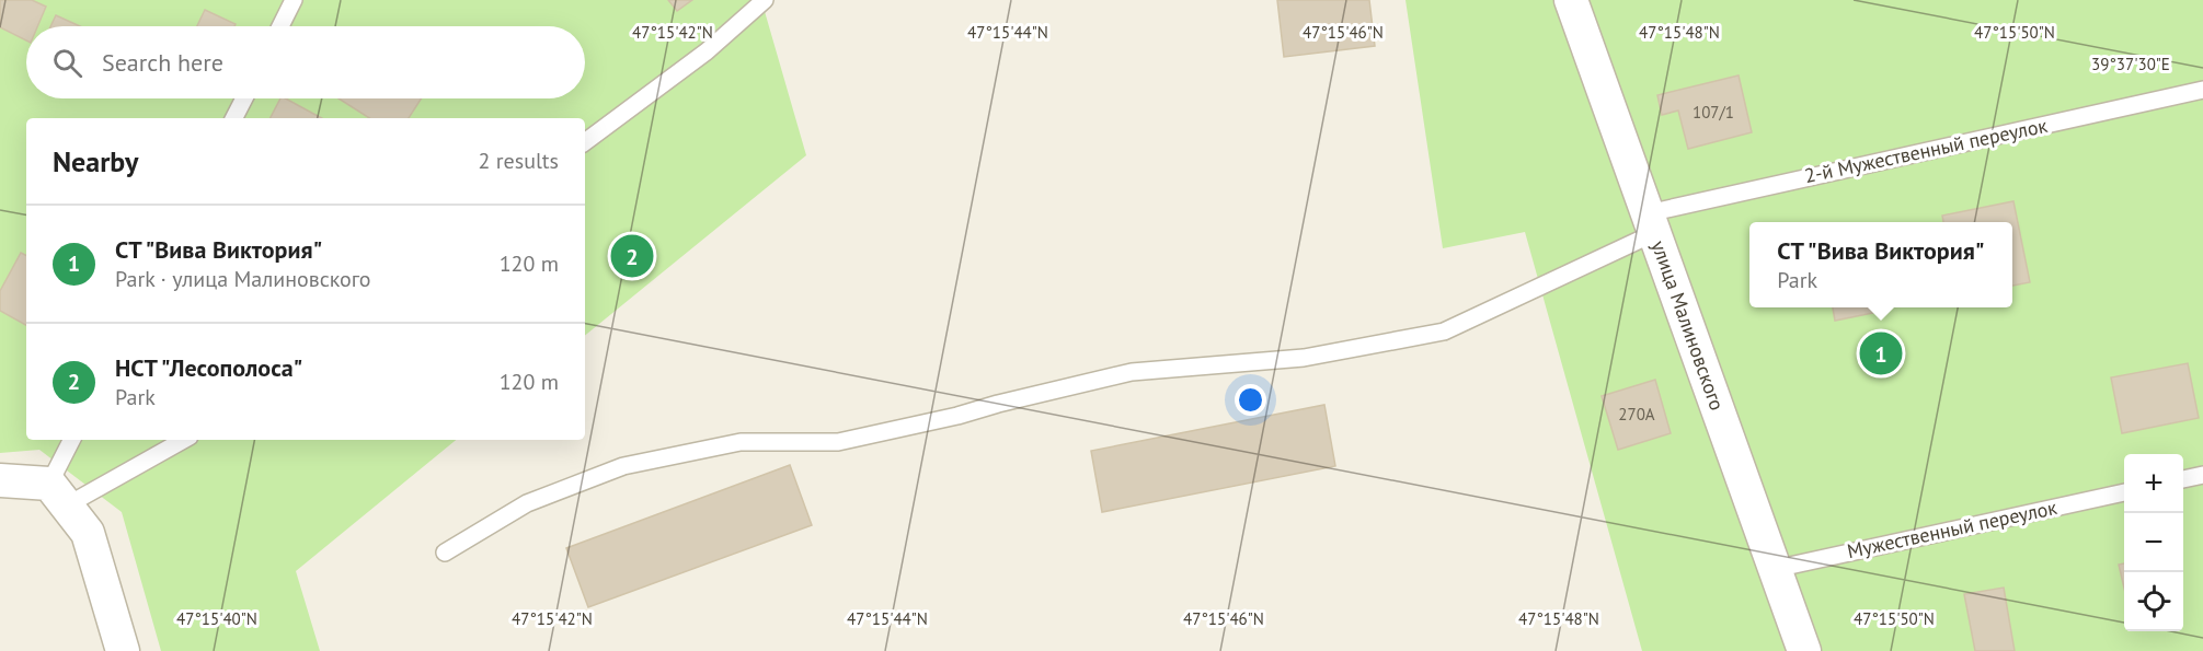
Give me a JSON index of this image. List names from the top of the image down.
{
  "streets": {
    "street": ["улица Малиновского"],
    "lane": ["2-й Мужественный переулок", "Мужественный переулок"]
  },
  "crossings": [
    ["2-й Мужественный переулок", "улица Малиновского"],
    ["улица Малиновского", "Мужественный переулок"]
  ],
  "house_numbers": ["107/1", "270А"],
  "page": {
    "search": "Search here",
    "heading": ["Nearby", "2 results"],
    "list": [
      {
        "mark": "1",
        "name": "СТ \"Вива Виктория\"",
        "note": "Park · улица Малиновского",
        "value": "120 m"
      },
      {
        "mark": "2",
        "name": "НСТ \"Лесополоса\"",
        "note": "Park",
        "value": "120 m"
      }
    ],
    "popup": ["СТ \"Вива Виктория\"", "Park"],
    "pins": ["2", "1"],
    "map_buttons": ["+", "−"]
  },
  "coordinates": [
    "47°15'42\"N",
    "47°15'44\"N",
    "47°15'46\"N",
    "47°15'48\"N",
    "47°15'50\"N",
    "39°37'30\"E",
    "47°15'40\"N"
  ]
}
